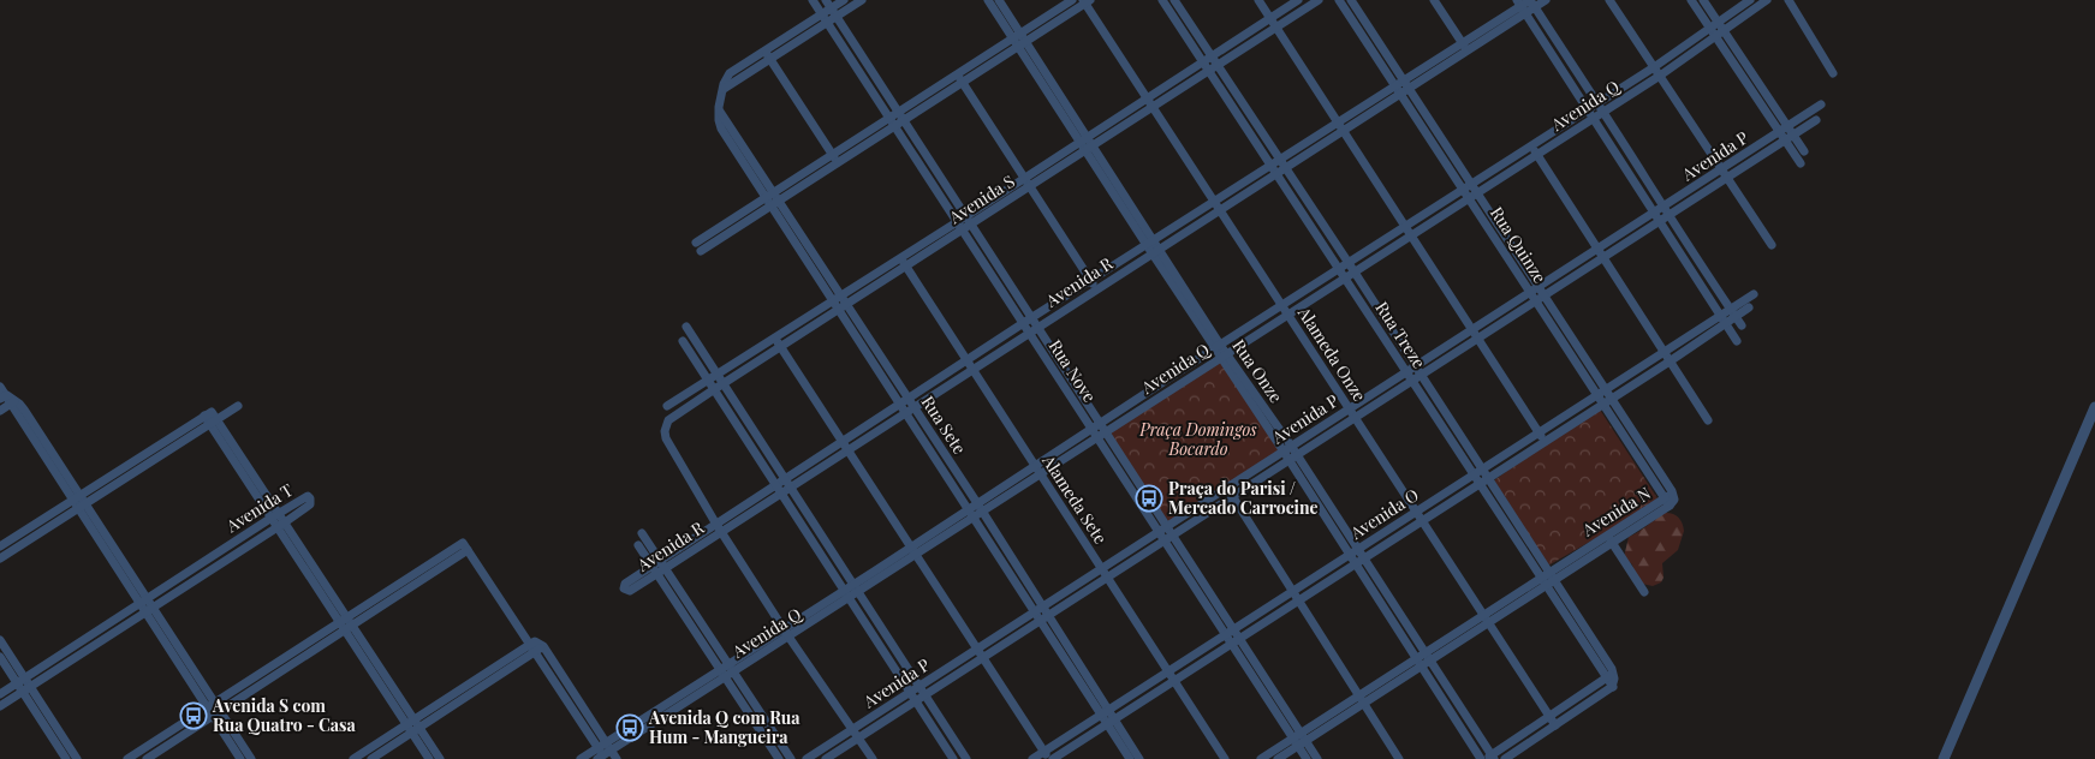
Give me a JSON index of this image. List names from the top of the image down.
{
  "streets": {
    "street": [
      "Avenida Q",
      "Avenida P",
      "Avenida S",
      "Rua Quinze",
      "Avenida R",
      "Rua Treze",
      "Alameda Onze",
      "Rua Nove",
      "Rua Onze",
      "Rua Sete",
      "Alameda Sete",
      "Avenida T",
      "Avenida N",
      "Avenida O"
    ]
  },
  "crossings": [
    ["Avenida Q", "Rua Quinze"],
    ["Avenida Q", "Rua Treze"],
    ["Avenida Q", "Alameda Onze"],
    ["Avenida Q", "Rua Nove"],
    ["Avenida Q", "Rua Onze"],
    ["Avenida Q", "Rua Sete"],
    ["Avenida Q", "Alameda Sete"],
    ["Avenida P", "Rua Quinze"],
    ["Avenida P", "Rua Treze"],
    ["Avenida P", "Alameda Onze"],
    ["Avenida P", "Rua Nove"],
    ["Avenida P", "Rua Onze"],
    ["Avenida P", "Rua Sete"],
    ["Avenida P", "Alameda Sete"],
    ["Avenida S", "Avenida R"],
    ["Avenida S", "Rua Treze"],
    ["Avenida S", "Alameda Onze"],
    ["Avenida S", "Rua Nove"],
    ["Avenida S", "Rua Onze"],
    ["Avenida S", "Rua Sete"],
    ["Avenida S", "Alameda Sete"],
    ["Rua Quinze", "Avenida R"],
    ["Rua Quinze", "Avenida N"],
    ["Rua Quinze", "Avenida O"],
    ["Avenida R", "Rua Treze"],
    ["Avenida R", "Alameda Onze"],
    ["Avenida R", "Rua Nove"],
    ["Avenida R", "Rua Onze"],
    ["Avenida R", "Rua Sete"],
    ["Avenida R", "Alameda Sete"],
    ["Rua Treze", "Avenida N"],
    ["Rua Treze", "Avenida O"],
    ["Alameda Onze", "Avenida N"],
    ["Alameda Onze", "Avenida O"],
    ["Rua Nove", "Avenida N"],
    ["Rua Nove", "Avenida O"],
    ["Rua Onze", "Avenida N"],
    ["Rua Onze", "Avenida O"],
    ["Rua Sete", "Avenida O"],
    ["Alameda Sete", "Avenida O"]
  ],
  "parks": ["Praça Domingos Bocardo"],
  "places": {
    "bus stop": ["Praça do Parisi / Mercado Carrocine", "Avenida S com Rua Quatro - Casa", "Avenida Q com Rua Hum - Mangueira"]
  }
}
